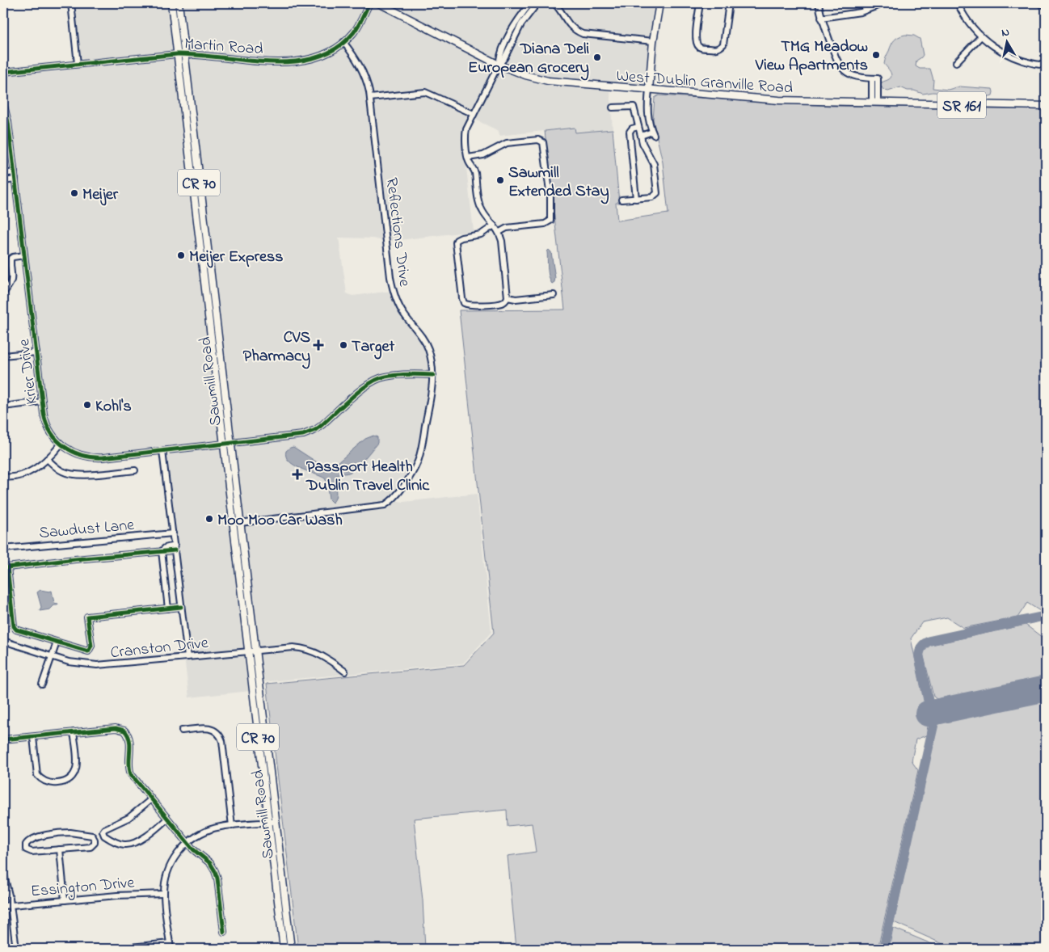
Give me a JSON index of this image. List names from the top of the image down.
{
  "streets": {
    "main road": [
      "West Dublin Granville Road",
      "SR 161",
      "CR 70",
      "Sawmill Road"
    ],
    "street": [
      "Martin Road",
      "Reflections Drive",
      "Krier Drive",
      "Sawdust Lane",
      "Cranston Drive",
      "Essington Drive"
    ]
  },
  "crossings": [
    ["Martin Road", "Reflections Drive"],
    ["Martin Road", "Sawmill Road"],
    ["Reflections Drive", "Krier Drive"],
    ["Reflections Drive", "Sawmill Road"],
    ["Krier Drive", "Sawmill Road"],
    ["Sawmill Road", "Cranston Drive"]
  ],
  "places": {
    "other": [
      "TMG Meadow View Apartments",
      "Diana Deli European Grocery",
      "Sawmill Extended Stay",
      "Meijer",
      "Meijer Express",
      "Target",
      "Kohl's",
      "Moo Moo Car Wash"
    ],
    "health": ["CVS Pharmacy", "Passport Health Dublin Travel Clinic"]
  },
  "north": "top"
}
